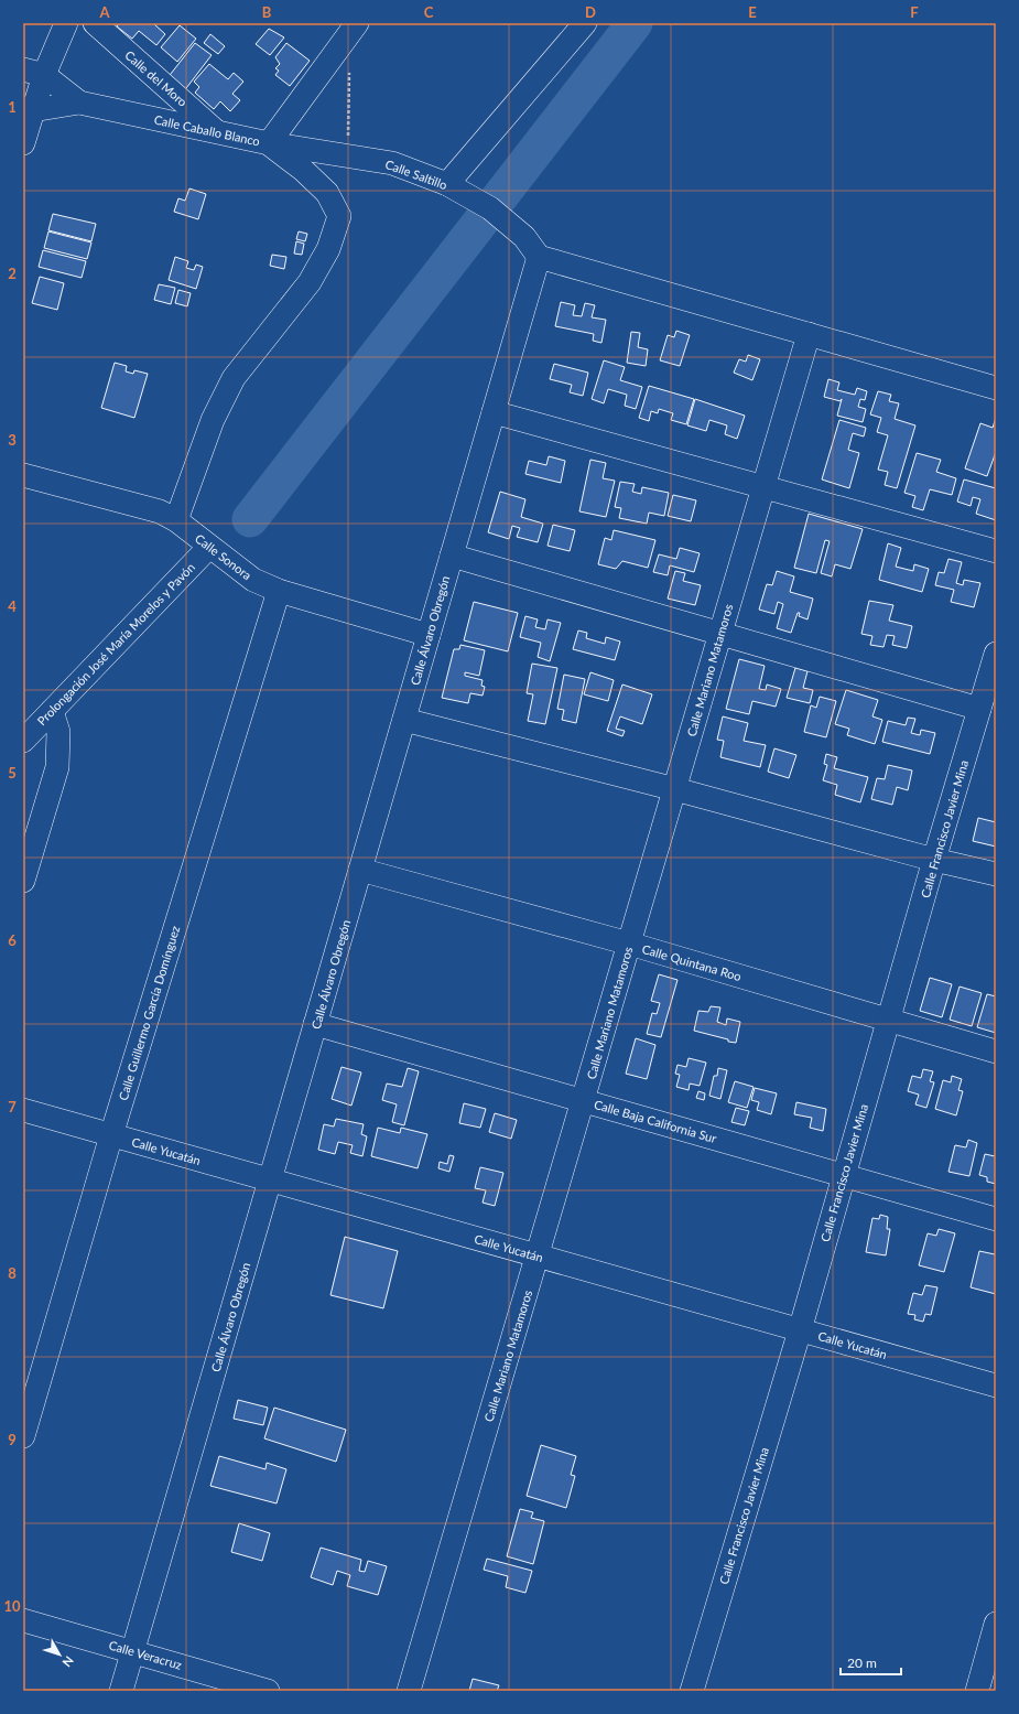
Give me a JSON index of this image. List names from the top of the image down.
{
  "streets": {
    "street": [
      "Calle del Moro",
      "Calle Caballo Blanco",
      "Calle Saltillo",
      "Calle Sonora",
      "Calle Álvaro Obregón",
      "Prolongación José María Morelos y Pavón",
      "Calle Mariano Matamoros",
      "Calle Francisco Javier Mina",
      "Calle Quintana Roo",
      "Calle Guillermo García Domínguez",
      "Calle Baja California Sur",
      "Calle Yucatán",
      "Calle Veracruz"
    ]
  },
  "crossings": [
    ["Calle del Moro", "Calle Caballo Blanco"],
    ["Calle Caballo Blanco", "Calle Saltillo"],
    ["Calle Saltillo", "Calle Álvaro Obregón"],
    ["Calle Sonora", "Calle Álvaro Obregón"],
    ["Calle Sonora", "Prolongación José María Morelos y Pavón"],
    ["Calle Sonora", "Calle Guillermo García Domínguez"],
    ["Calle Álvaro Obregón", "Calle Quintana Roo"],
    ["Calle Álvaro Obregón", "Calle Baja California Sur"],
    ["Calle Álvaro Obregón", "Calle Yucatán"],
    ["Calle Álvaro Obregón", "Calle Veracruz"],
    ["Calle Mariano Matamoros", "Calle Quintana Roo"],
    ["Calle Mariano Matamoros", "Calle Baja California Sur"],
    ["Calle Mariano Matamoros", "Calle Yucatán"],
    ["Calle Francisco Javier Mina", "Calle Quintana Roo"],
    ["Calle Francisco Javier Mina", "Calle Baja California Sur"],
    ["Calle Francisco Javier Mina", "Calle Yucatán"],
    ["Calle Guillermo García Domínguez", "Calle Yucatán"]
  ],
  "scale_bar": "20 m",
  "north": "bottom right",
  "grid": {
    "columns": [
      "A",
      "B",
      "C",
      "D",
      "E",
      "F"
    ],
    "rows": [
      "1",
      "2",
      "3",
      "4",
      "5",
      "6",
      "7",
      "8",
      "9",
      "10"
    ]
  }
}
